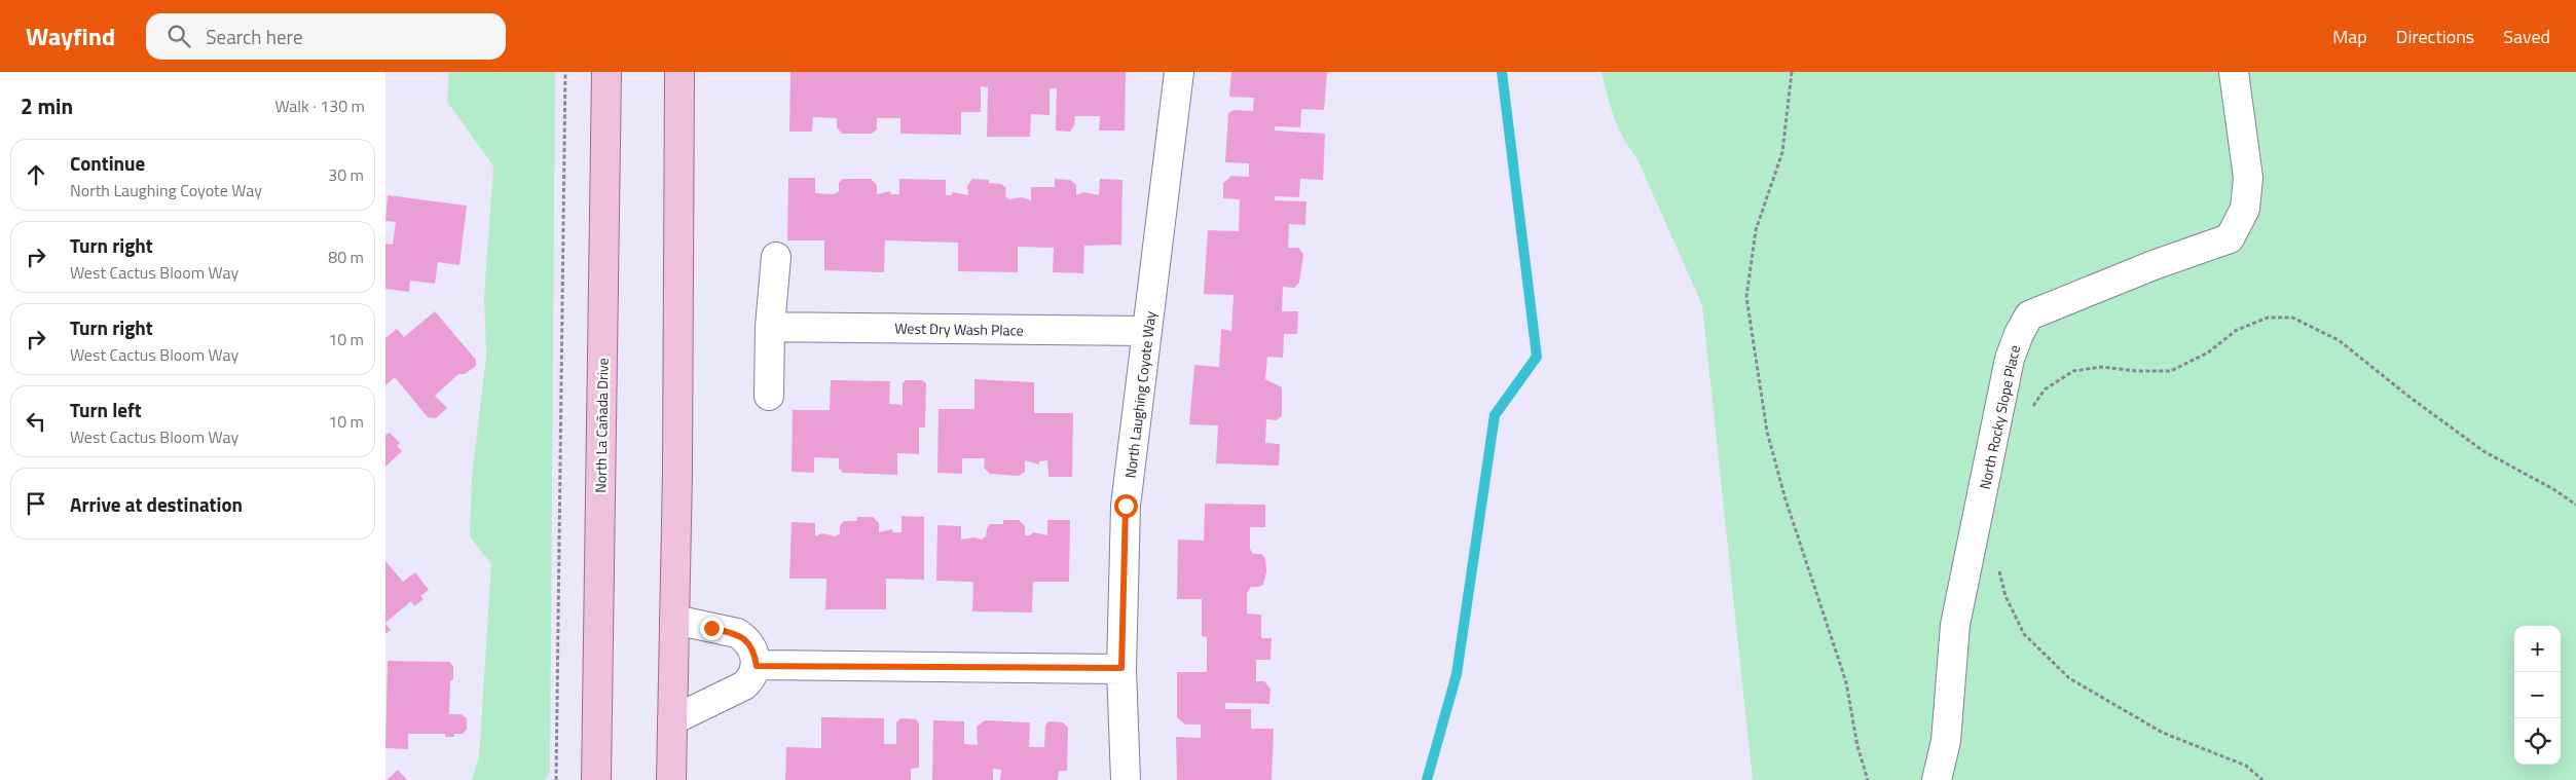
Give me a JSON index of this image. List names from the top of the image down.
{
  "streets": {
    "main road": ["North La Cañada Drive"],
    "street": ["West Dry Wash Place", "North Laughing Coyote Way", "North Rocky Slope Place"]
  },
  "crossings": [
    ["West Dry Wash Place", "North Laughing Coyote Way"]
  ],
  "page": {
    "header": "Wayfind",
    "search": "Search here",
    "nav": ["Map", "Directions", "Saved"],
    "heading": ["2 min", "Walk · 130 m"],
    "list": [
      ["Continue", "North Laughing Coyote Way", "30 m"],
      ["Turn right", "West Cactus Bloom Way", "80 m"],
      ["Turn right", "West Cactus Bloom Way", "10 m"],
      ["Turn left", "West Cactus Bloom Way", "10 m"],
      "Arrive at destination"
    ],
    "map_buttons": ["+", "−"]
  }
}
